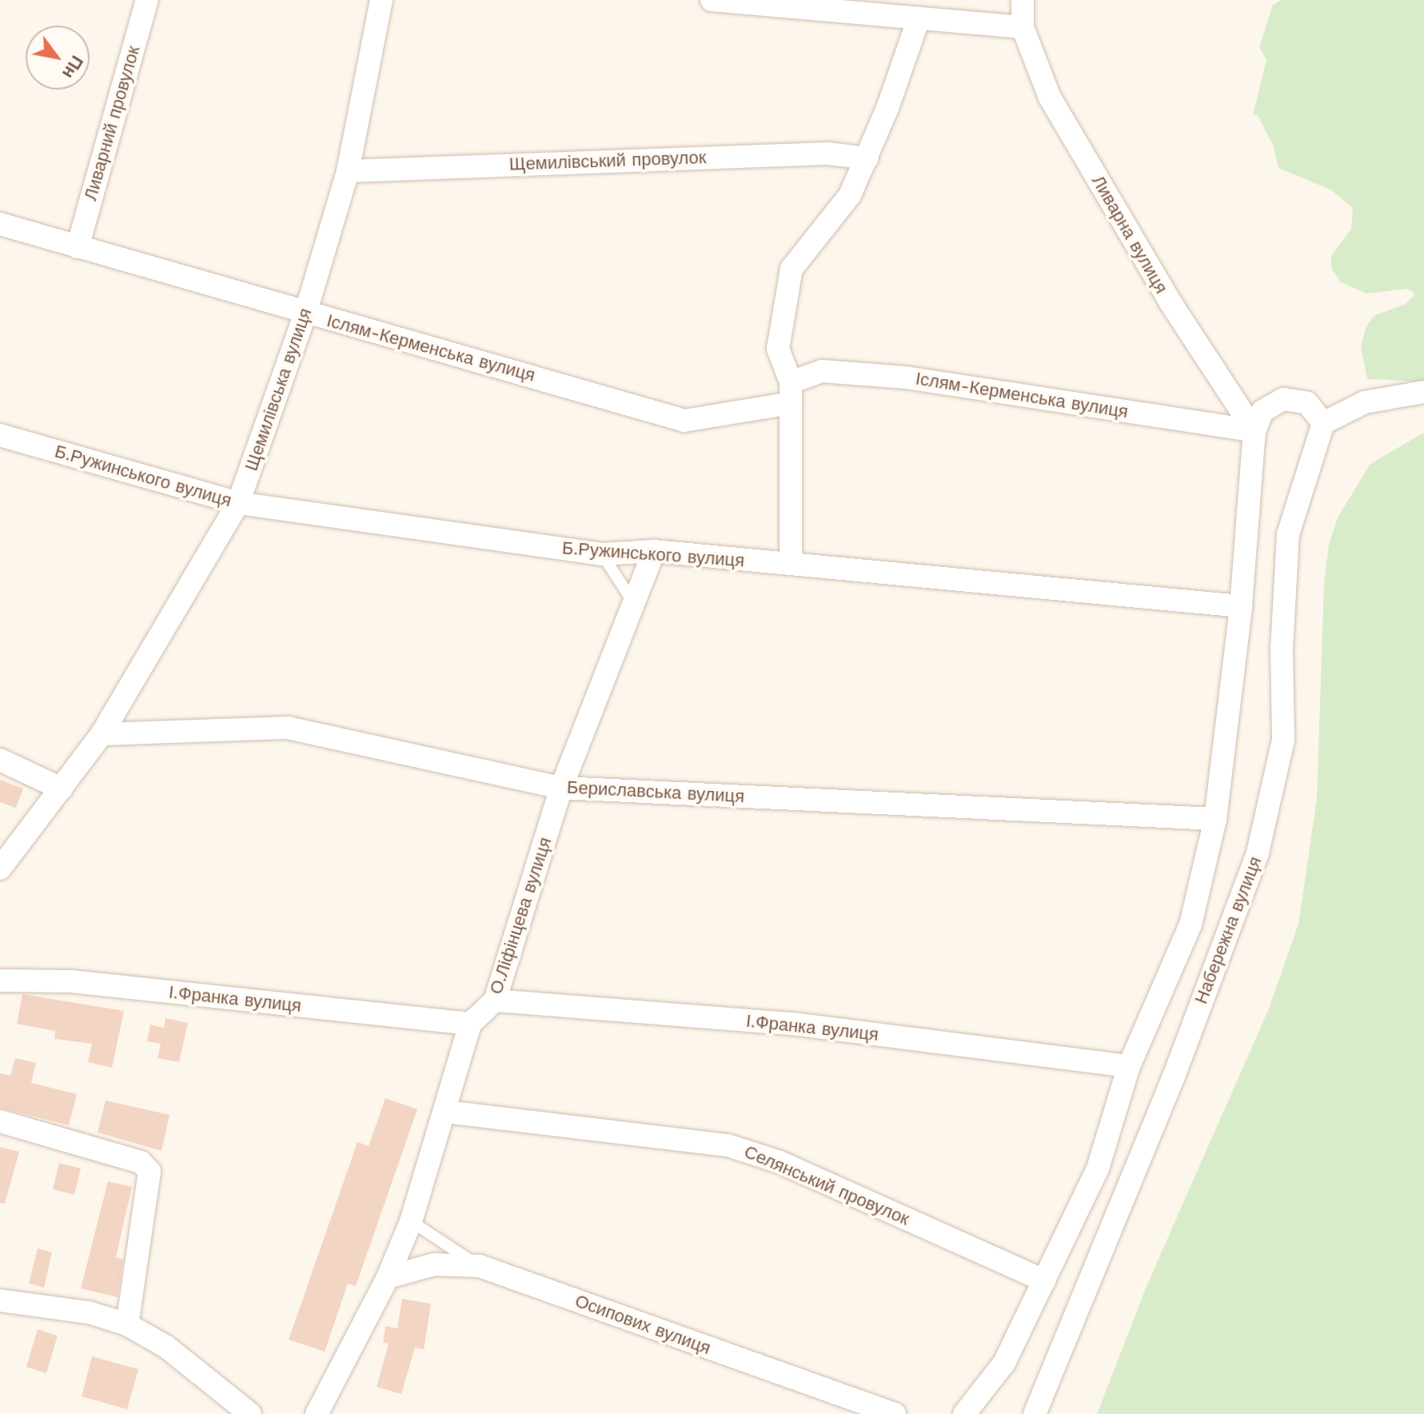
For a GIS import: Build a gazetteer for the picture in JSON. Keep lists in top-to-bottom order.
{
  "streets": {
    "street": [
      "Ливарний провулок",
      "Щемилівський провулок",
      "Ливарна вулиця",
      "Іслям-Керменська вулиця",
      "Щемилівська вулиця",
      "Б.Ружинського вулиця",
      "Бериславська вулиця",
      "О.Ліфінцева вулиця",
      "Набережна вулиця",
      "І.Франка вулиця",
      "Селянський провулок",
      "Осипових вулиця"
    ]
  },
  "crossings": [
    ["Ливарний провулок", "Іслям-Керменська вулиця"],
    ["Щемилівський провулок", "Щемилівська вулиця"],
    ["Ливарна вулиця", "Іслям-Керменська вулиця"],
    ["Іслям-Керменська вулиця", "Щемилівська вулиця"],
    ["Щемилівська вулиця", "Б.Ружинського вулиця"],
    ["Щемилівська вулиця", "Бериславська вулиця"],
    ["Б.Ружинського вулиця", "О.Ліфінцева вулиця"],
    ["Бериславська вулиця", "О.Ліфінцева вулиця"],
    ["О.Ліфінцева вулиця", "І.Франка вулиця"]
  ],
  "north": "bottom right"
}
